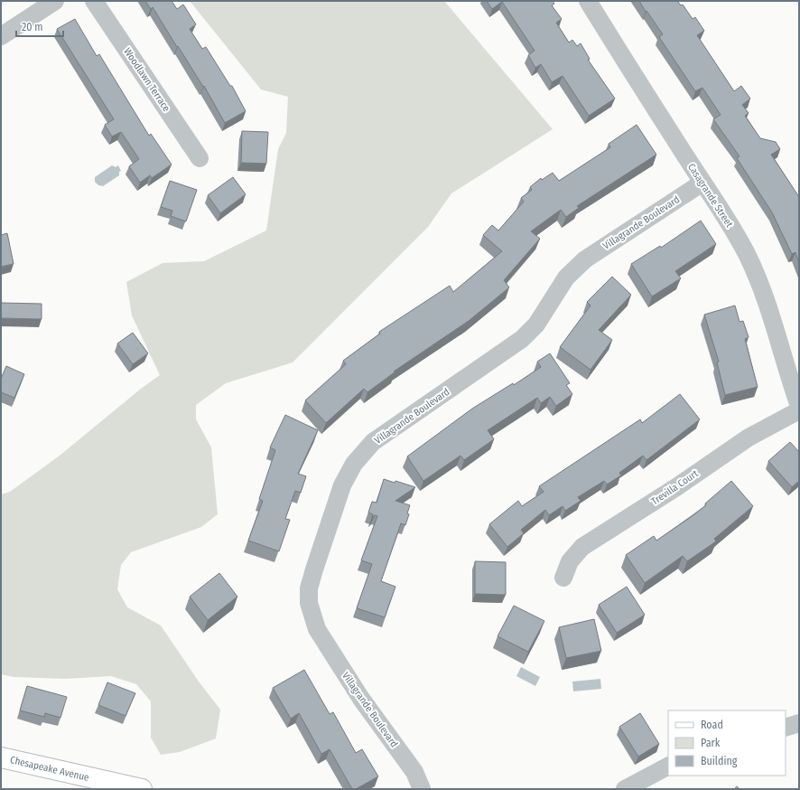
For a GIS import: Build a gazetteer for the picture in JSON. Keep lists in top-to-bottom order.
{
  "streets": {
    "street": [
      "Woodlawn Terrace",
      "Casagrande Street",
      "Villagrande Boulevard",
      "Trevilla Court",
      "Chesapeake Avenue"
    ]
  },
  "crossings": [
    ["Casagrande Street", "Villagrande Boulevard"]
  ],
  "legend": ["Road", "Park", "Building"],
  "scale_bar": "20 m"
}
